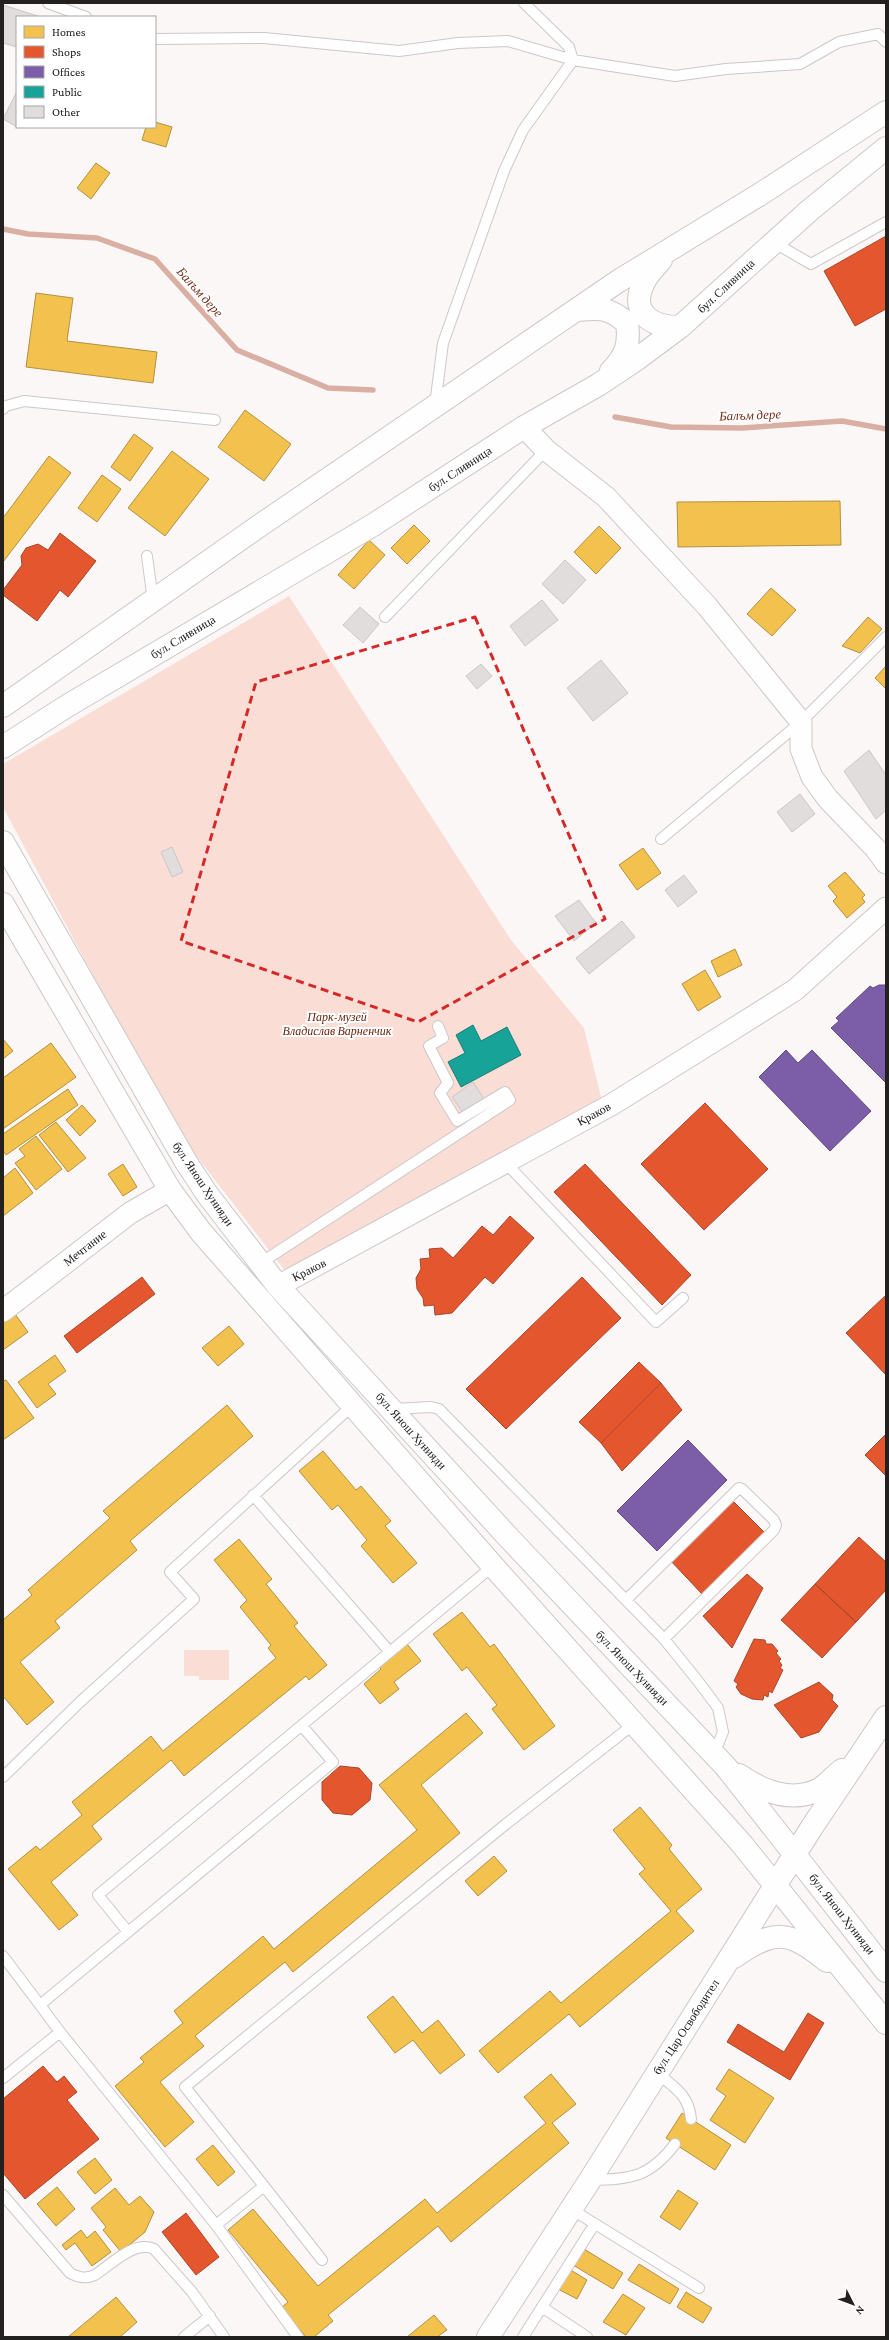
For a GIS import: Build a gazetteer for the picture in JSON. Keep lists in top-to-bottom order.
{
  "streets": {
    "main road": ["бул. Сливница", "бул. Янош Хунияди", "бул. Цар Освободител"],
    "street": ["Краков", "Мечтание"]
  },
  "crossings": [
    ["Краков", "бул. Янош Хунияди"],
    ["бул. Янош Хунияди", "бул. Цар Освободител"]
  ],
  "water": ["Балъм дере"],
  "parks": ["Парк-музей Владислав Варненчик"],
  "legend": [
    "Homes",
    "Shops",
    "Offices",
    "Public",
    "Other"
  ],
  "north": "bottom right"
}
